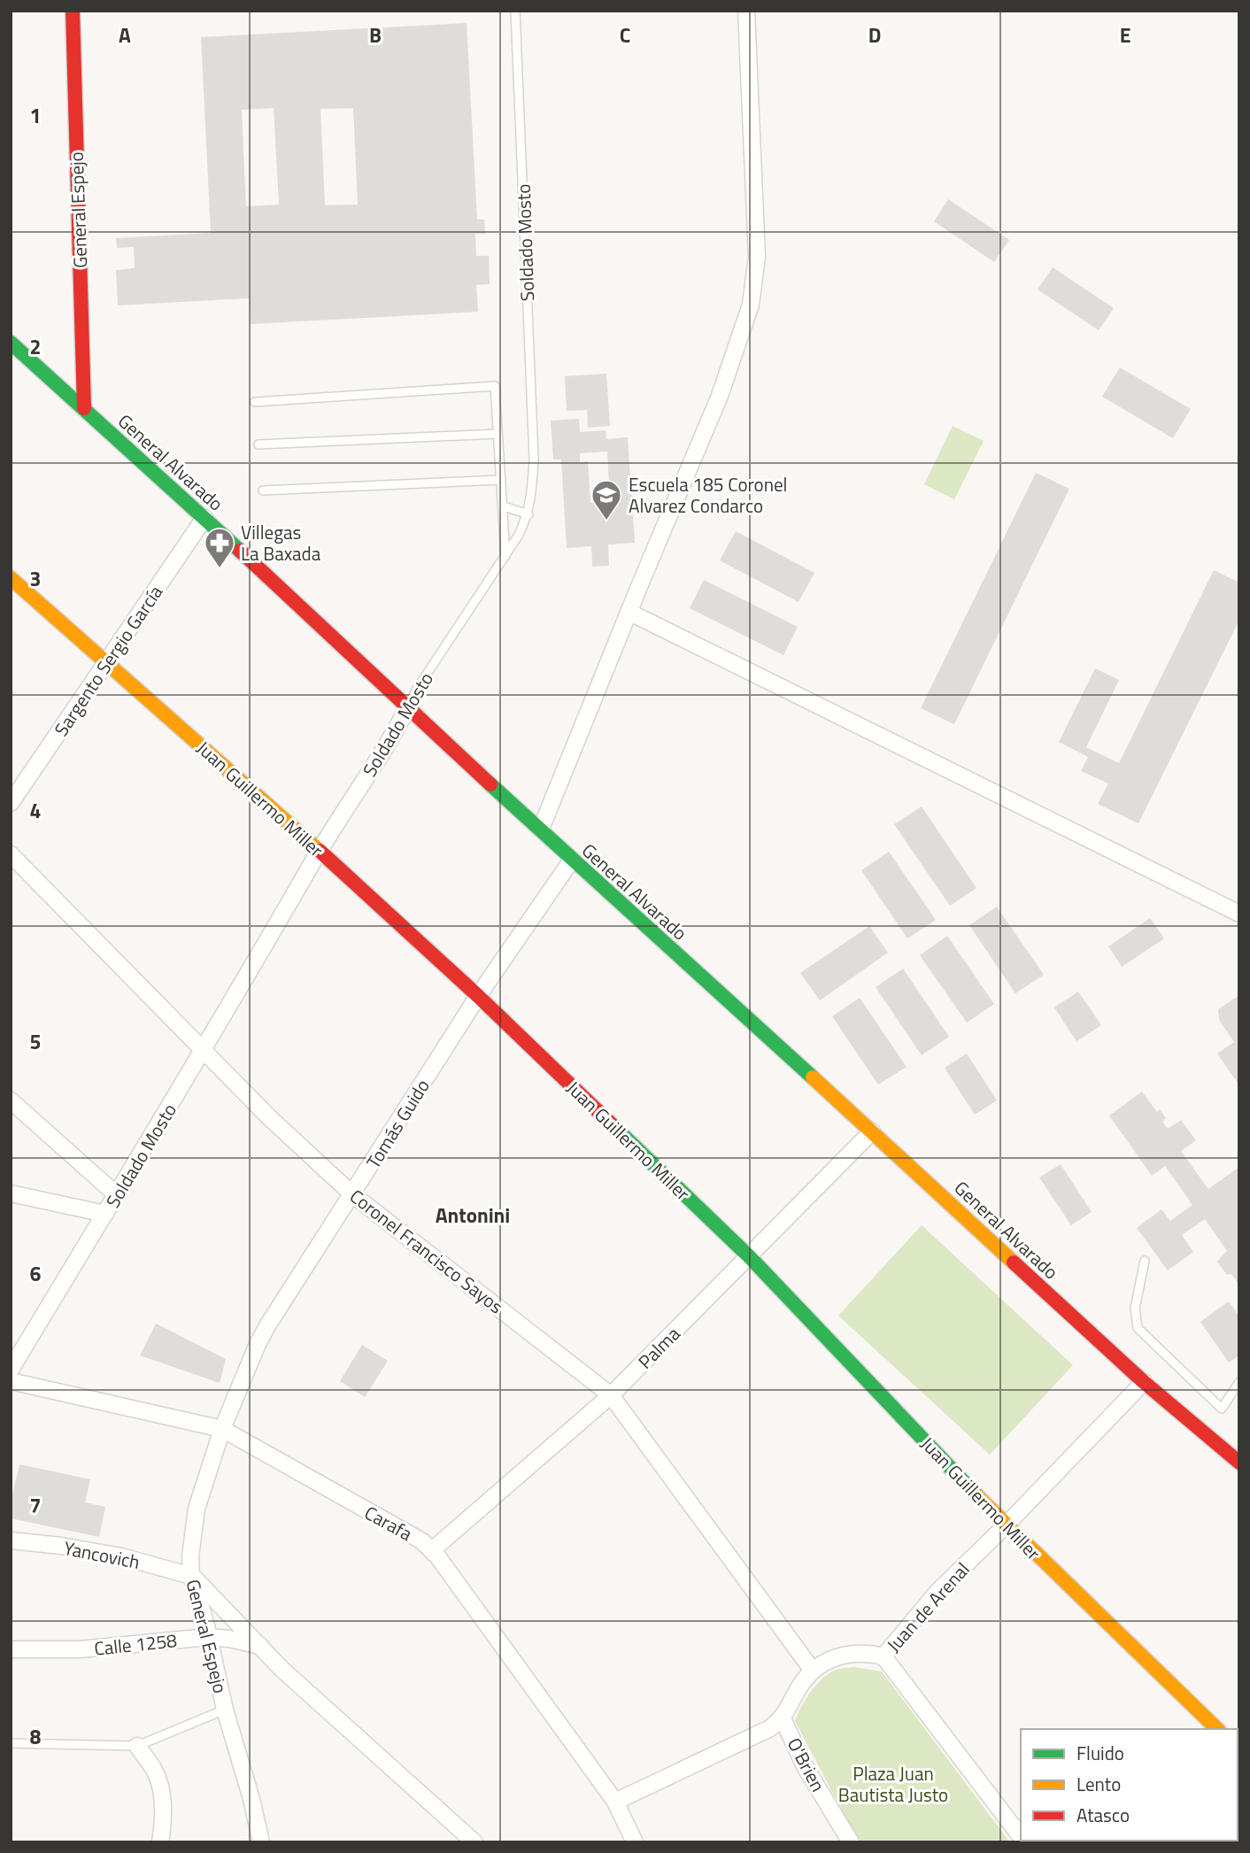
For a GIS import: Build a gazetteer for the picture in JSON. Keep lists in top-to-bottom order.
{
  "streets": {
    "street": [
      "General Espejo",
      "Soldado Mosto",
      "General Alvarado",
      "Sargento Sergio García",
      "Juan Guillermo Miller",
      "Tomás Guido",
      "Coronel Francisco Sayos",
      "Palma",
      "Carafa",
      "Yancovich",
      "Juan de Arenal",
      "Calle 1258",
      "O'Brien"
    ]
  },
  "crossings": [
    ["General Espejo", "General Alvarado"],
    ["General Espejo", "Tomás Guido"],
    ["General Espejo", "Carafa"],
    ["General Espejo", "Yancovich"],
    ["General Espejo", "Calle 1258"],
    ["Soldado Mosto", "General Alvarado"],
    ["Soldado Mosto", "Juan Guillermo Miller"],
    ["Soldado Mosto", "Coronel Francisco Sayos"],
    ["General Alvarado", "Sargento Sergio García"],
    ["General Alvarado", "Tomás Guido"],
    ["General Alvarado", "Palma"],
    ["General Alvarado", "Juan de Arenal"],
    ["Sargento Sergio García", "Juan Guillermo Miller"],
    ["Juan Guillermo Miller", "Tomás Guido"],
    ["Juan Guillermo Miller", "Palma"],
    ["Juan Guillermo Miller", "Juan de Arenal"],
    ["Tomás Guido", "Coronel Francisco Sayos"],
    ["Tomás Guido", "Carafa"],
    ["Coronel Francisco Sayos", "Palma"],
    ["Coronel Francisco Sayos", "Juan de Arenal"],
    ["Palma", "Carafa"],
    ["Juan de Arenal", "O'Brien"]
  ],
  "districts": ["Antonini"],
  "parks": ["Plaza Juan Bautista Justo"],
  "places": {
    "school or university": ["Escuela 185 Coronel Alvarez Condarco"],
    "pharmacy": ["Villegas La Baxada"]
  },
  "legend": ["Fluido", "Lento", "Atasco"],
  "grid": {
    "columns": [
      "A",
      "B",
      "C",
      "D",
      "E"
    ],
    "rows": [
      "1",
      "2",
      "3",
      "4",
      "5",
      "6",
      "7",
      "8"
    ]
  }
}
